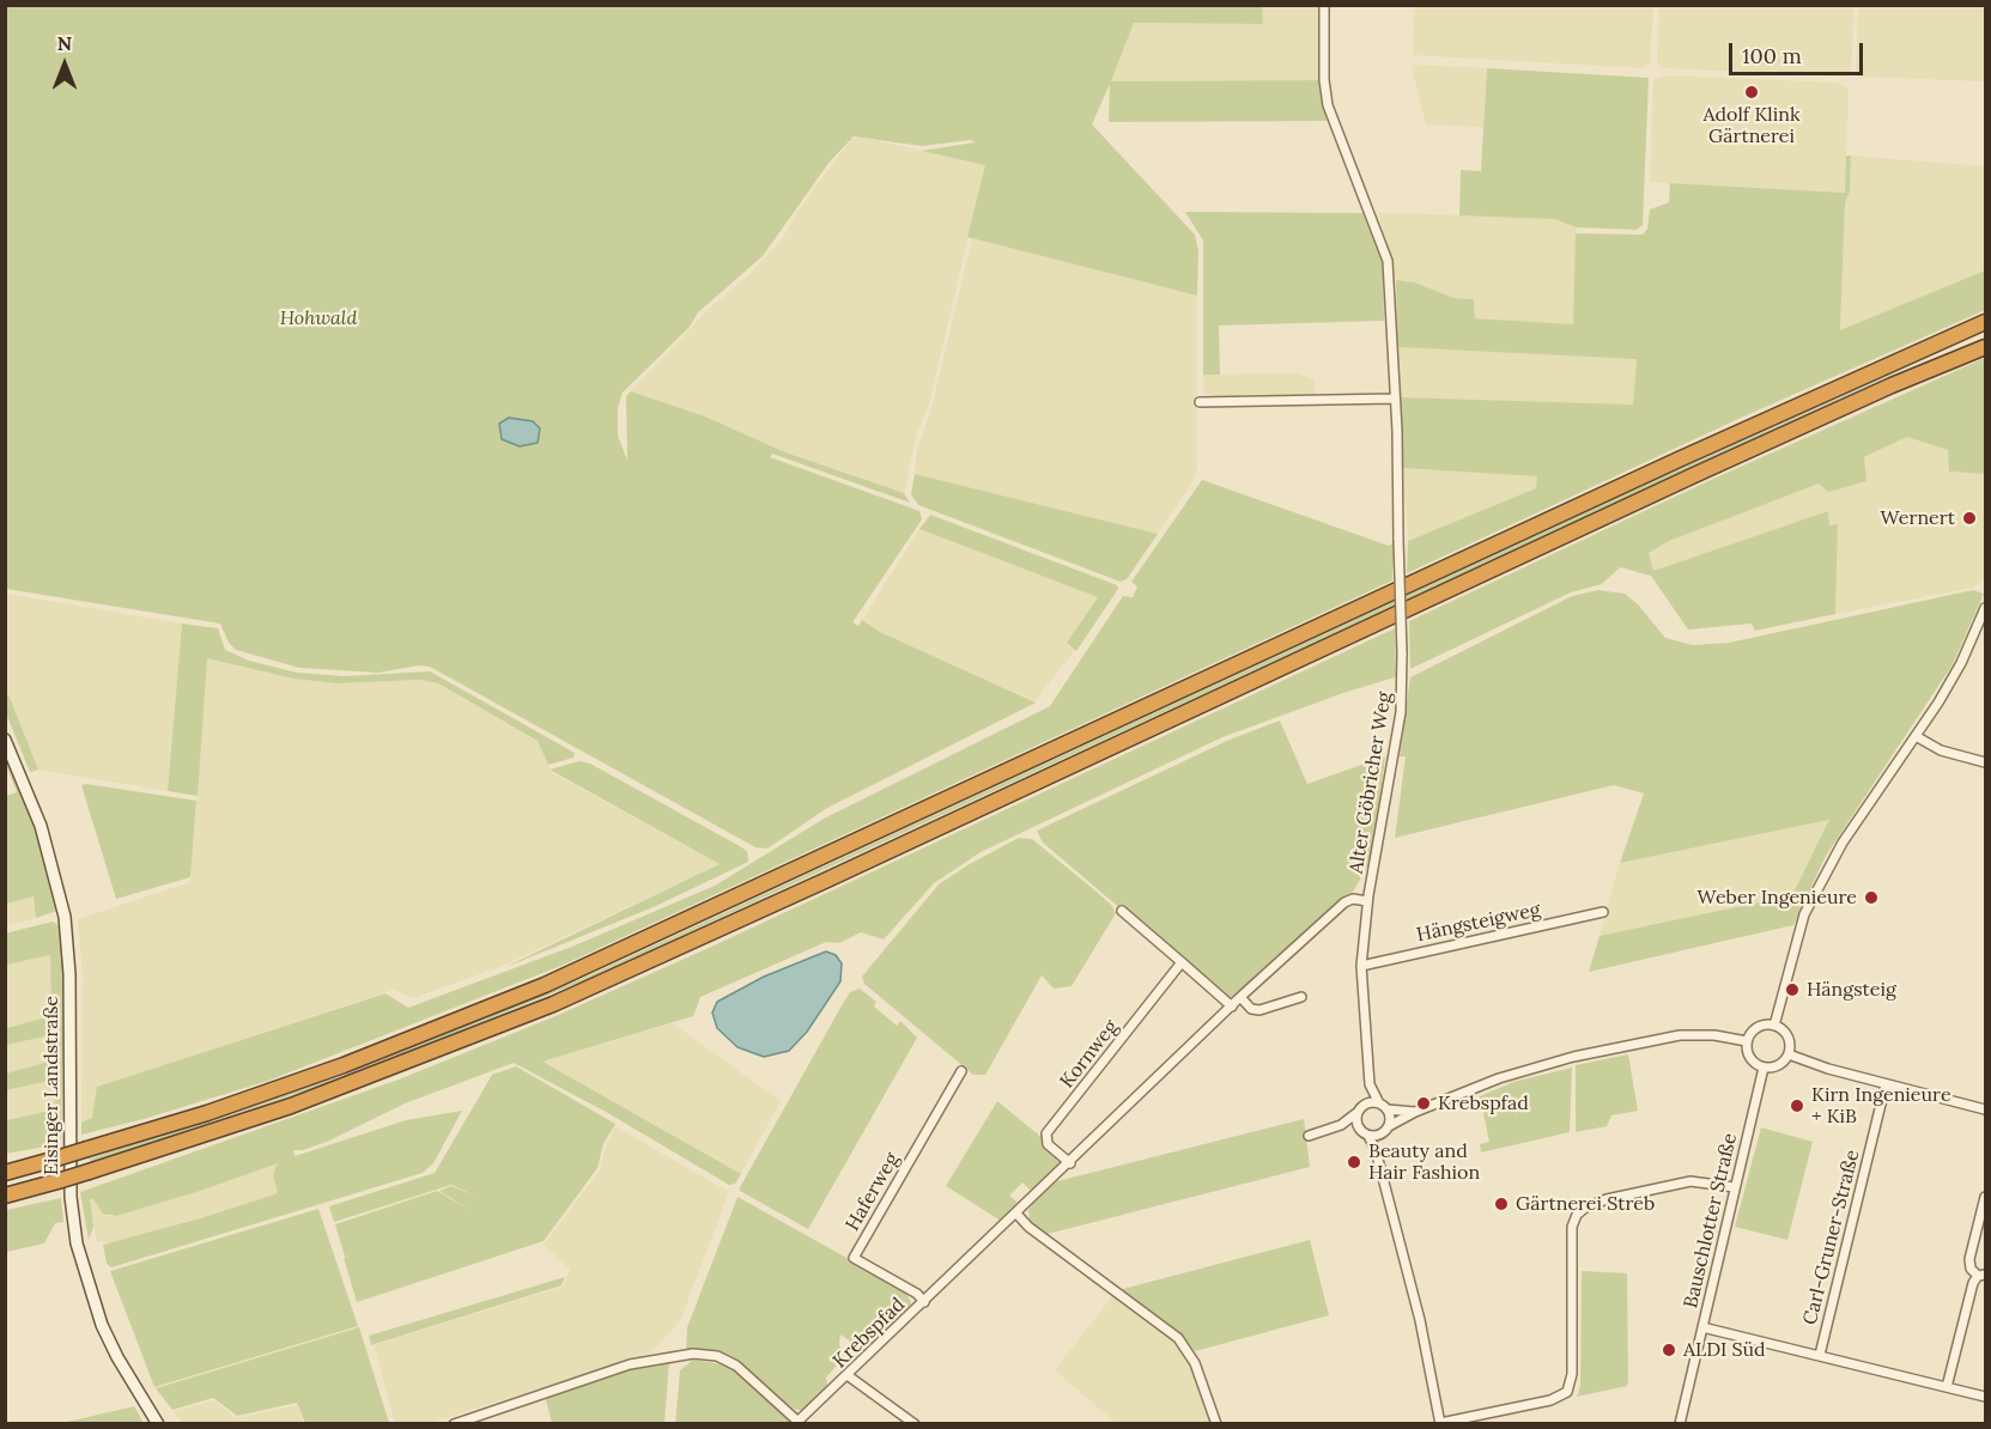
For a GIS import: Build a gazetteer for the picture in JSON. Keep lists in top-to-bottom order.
{
  "streets": {
    "main road": ["Eisinger Landstraße"],
    "street": [
      "Alter Göbricher Weg",
      "Hängsteigweg",
      "Kornweg",
      "Haferweg",
      "Bauschlotter Straße",
      "Carl-Gruner-Straße",
      "Krebspfad"
    ]
  },
  "crossings": [
    ["Alter Göbricher Weg", "Hängsteigweg"],
    ["Alter Göbricher Weg", "Krebspfad"],
    ["Kornweg", "Krebspfad"],
    ["Haferweg", "Krebspfad"]
  ],
  "parks": ["Hohwald"],
  "places": [
    "Adolf Klink Gärtnerei",
    "Wernert",
    "Weber Ingenieure",
    "Hängsteig",
    "Krebspfad",
    "Kirn Ingenieure + KiB",
    "Beauty and Hair Fashion",
    "Gärtnerei Streb",
    "ALDI Süd"
  ],
  "scale_bar": "100 m",
  "north": "top"
}
